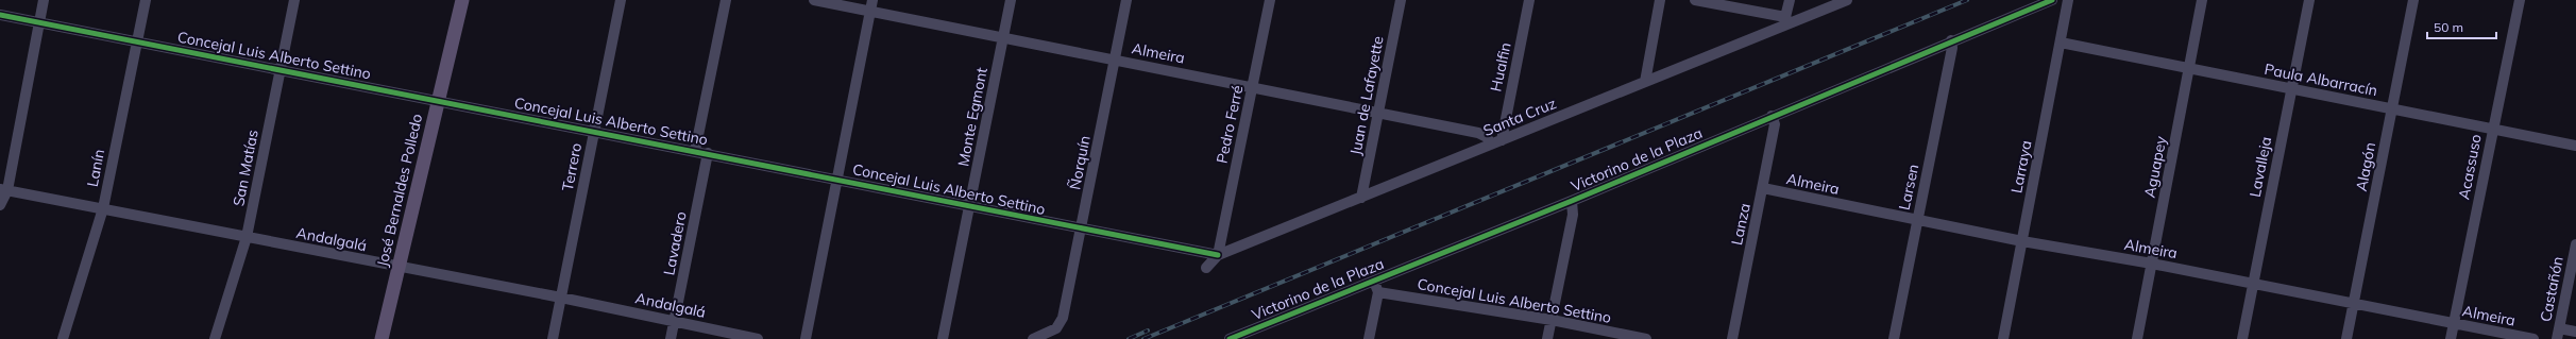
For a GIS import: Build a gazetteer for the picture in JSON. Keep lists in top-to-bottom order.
{
  "streets": {
    "main road": ["José Bernaldes Polledo"],
    "street": [
      "Almeira",
      "Concejal Luis Alberto Settino",
      "Hualfin",
      "Paula Albarracín",
      "Juan de Lafayette",
      "Monte Egmont",
      "Santa Cruz",
      "Pedro Ferré",
      "Victorino de la Plaza",
      "Ñorquín",
      "Terrero",
      "Larraya",
      "Aguapey",
      "Lavalleja",
      "Alagón",
      "Acassuso",
      "Lanín",
      "San Matías",
      "Larsen",
      "Lanza",
      "Andalgalá",
      "Lavadero",
      "Castañón"
    ]
  },
  "crossings": [
    ["Almeira", "Juan de Lafayette"],
    ["Almeira", "Monte Egmont"],
    ["Almeira", "Santa Cruz"],
    ["Almeira", "Pedro Ferré"],
    ["Almeira", "Ñorquín"],
    ["Almeira", "Larraya"],
    ["Almeira", "Aguapey"],
    ["Almeira", "Lavalleja"],
    ["Almeira", "Alagón"],
    ["Almeira", "Acassuso"],
    ["Almeira", "Larsen"],
    ["Almeira", "Lanza"],
    ["Concejal Luis Alberto Settino", "Monte Egmont"],
    ["Concejal Luis Alberto Settino", "Santa Cruz"],
    ["Concejal Luis Alberto Settino", "Pedro Ferré"],
    ["Concejal Luis Alberto Settino", "Ñorquín"],
    ["Concejal Luis Alberto Settino", "Terrero"],
    ["Concejal Luis Alberto Settino", "Lanín"],
    ["Concejal Luis Alberto Settino", "San Matías"],
    ["Concejal Luis Alberto Settino", "José Bernaldes Polledo"],
    ["Concejal Luis Alberto Settino", "Lavadero"],
    ["Hualfin", "Santa Cruz"],
    ["Paula Albarracín", "Larraya"],
    ["Paula Albarracín", "Aguapey"],
    ["Paula Albarracín", "Lavalleja"],
    ["Paula Albarracín", "Alagón"],
    ["Paula Albarracín", "Acassuso"],
    ["Juan de Lafayette", "Santa Cruz"],
    ["Santa Cruz", "Pedro Ferré"],
    ["Victorino de la Plaza", "Larsen"],
    ["Victorino de la Plaza", "Lanza"],
    ["Terrero", "Andalgalá"],
    ["Lanín", "Andalgalá"],
    ["San Matías", "Andalgalá"],
    ["José Bernaldes Polledo", "Andalgalá"],
    ["Andalgalá", "Lavadero"]
  ],
  "scale_bar": "50 m"
}
